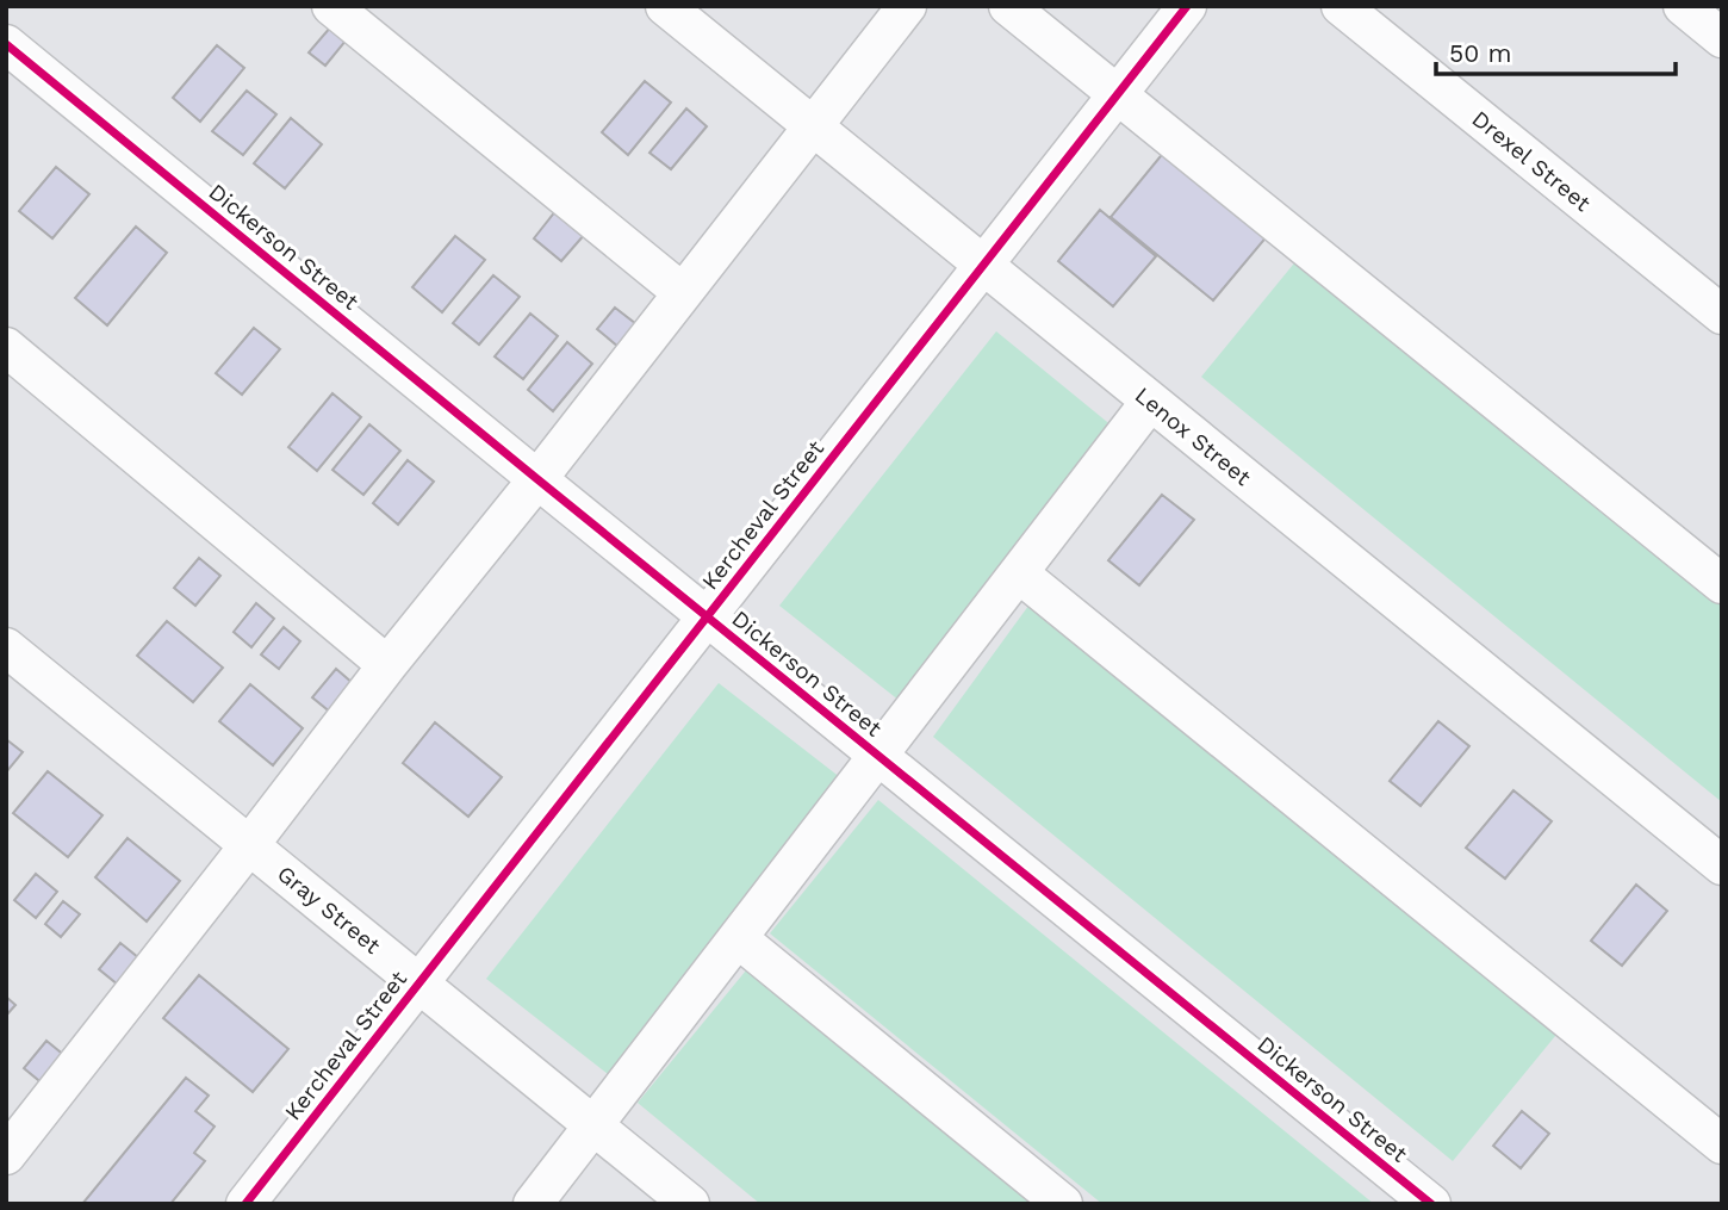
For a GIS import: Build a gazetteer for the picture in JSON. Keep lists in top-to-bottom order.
{
  "streets": {
    "street": [
      "Drexel Street",
      "Dickerson Street",
      "Lenox Street",
      "Kercheval Street",
      "Gray Street"
    ]
  },
  "crossings": [
    ["Dickerson Street", "Kercheval Street"],
    ["Lenox Street", "Kercheval Street"],
    ["Kercheval Street", "Gray Street"]
  ],
  "scale_bar": "50 m"
}
